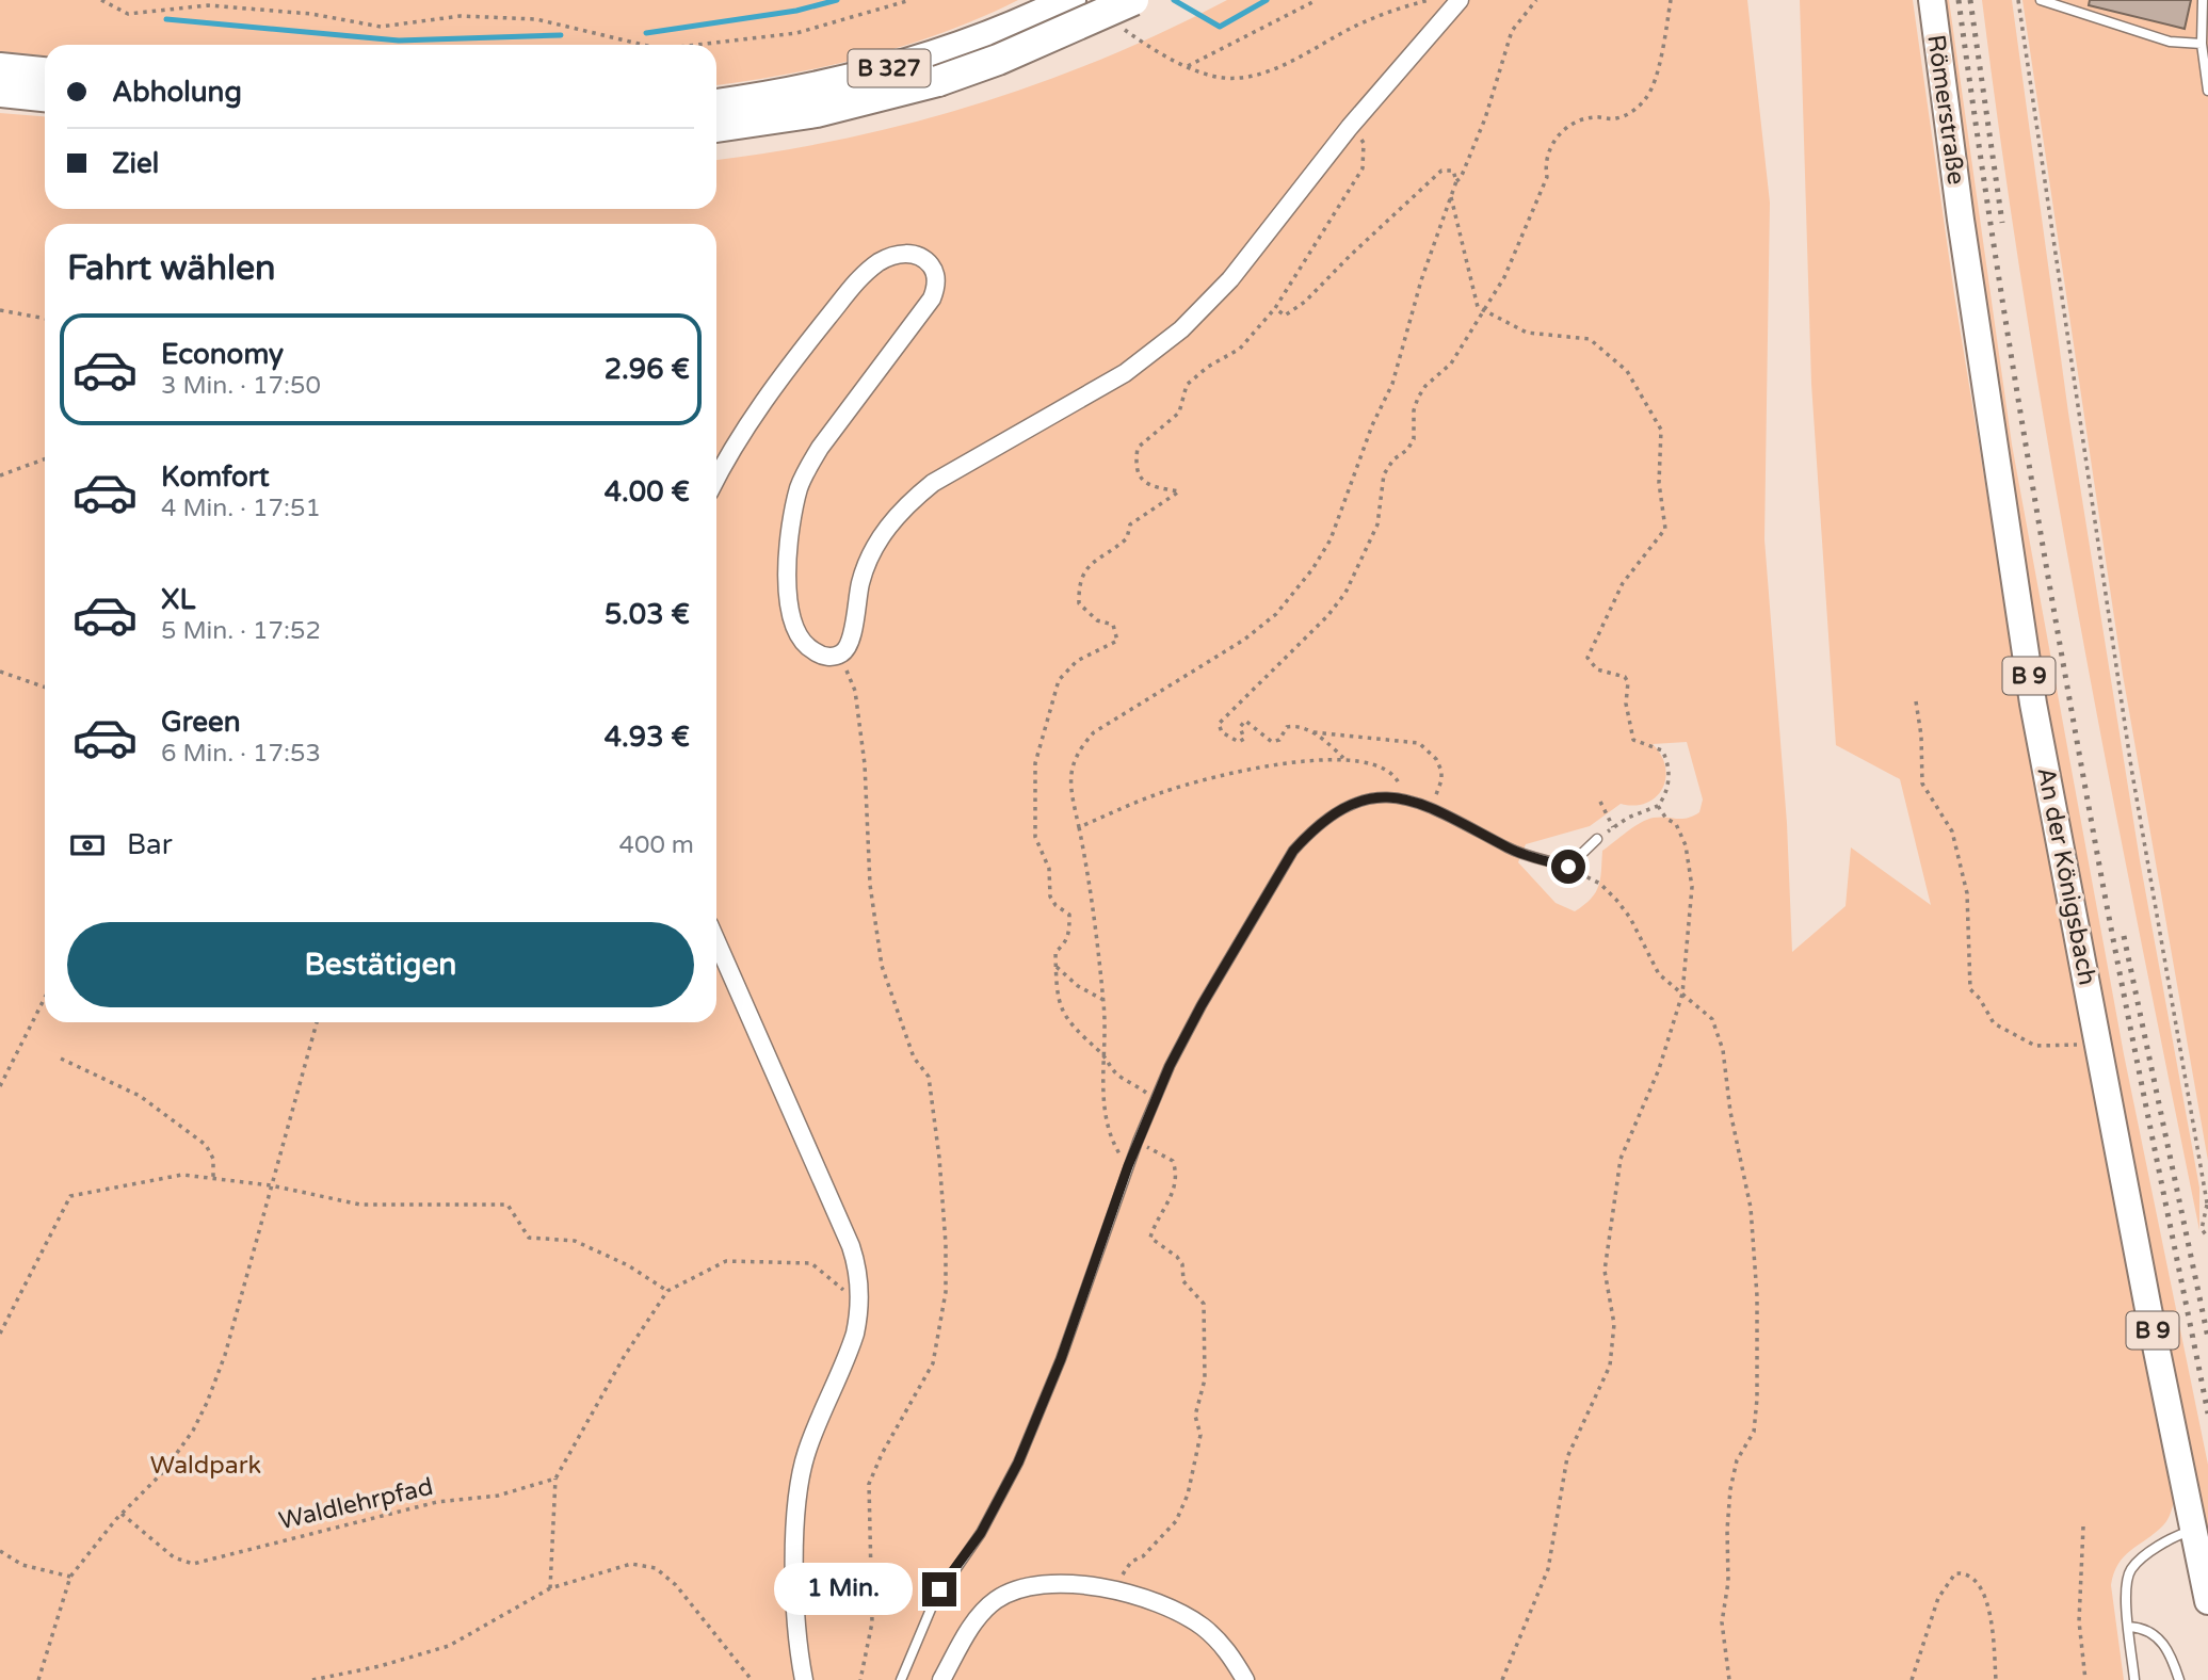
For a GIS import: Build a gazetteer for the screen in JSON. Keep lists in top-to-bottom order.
{
  "streets": {
    "highway": ["B 327"],
    "main road": ["Römerstraße", "B 9", "An der Königsbach"],
    "path": ["Waldlehrpfad"]
  },
  "crossings": [
    ["Römerstraße", "An der Königsbach"]
  ],
  "parks": ["Waldpark"],
  "page": {
    "banner": ["Abholung", "Ziel"],
    "heading": "Fahrt wählen",
    "list": [
      {
        "name": "Economy",
        "note": "3 Min. · 17:50",
        "value": "2.96 €"
      },
      {
        "name": "Komfort",
        "note": "4 Min. · 17:51",
        "value": "4.00 €"
      },
      {
        "name": "XL",
        "note": "5 Min. · 17:52",
        "value": "5.03 €"
      },
      {
        "name": "Green",
        "note": "6 Min. · 17:53",
        "value": "4.93 €"
      }
    ],
    "pay": ["Bar", "400 m"],
    "buttons": "Bestätigen",
    "bubble": "1 Min."
  }
}
